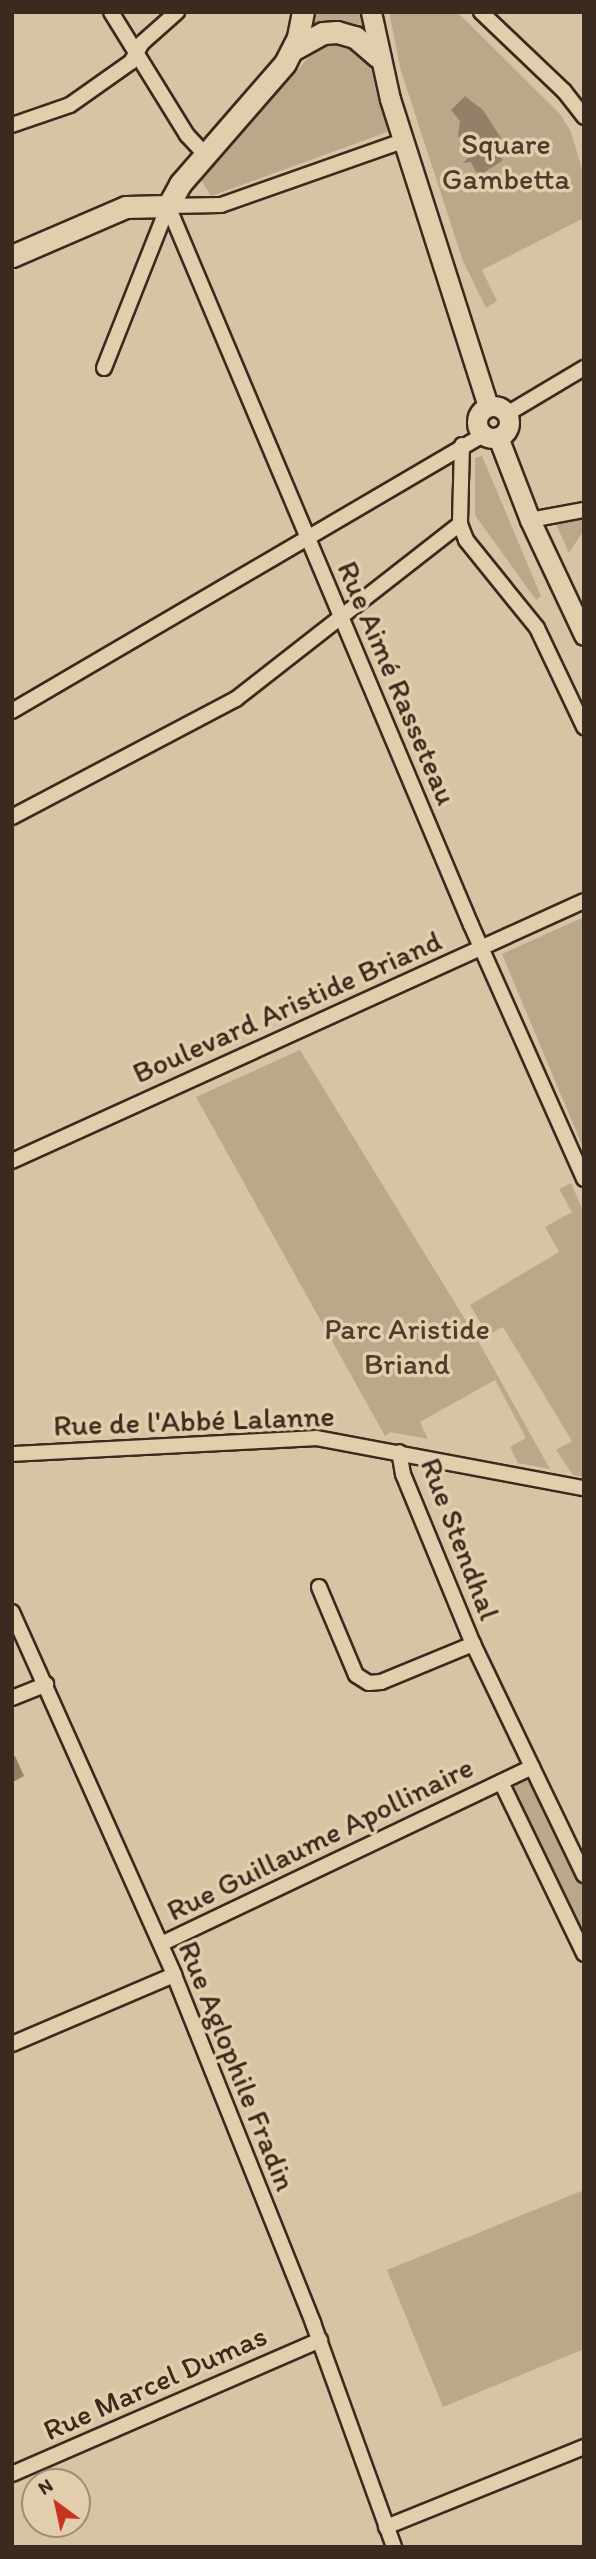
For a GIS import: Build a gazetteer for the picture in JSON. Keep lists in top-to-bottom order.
{
  "streets": {
    "street": [
      "Rue Aimé Rasseteau",
      "Boulevard Aristide Briand",
      "Rue de l'Abbé Lalanne",
      "Rue Stendhal",
      "Rue Guillaume Apollinaire",
      "Rue Aglophile Fradin",
      "Rue Marcel Dumas"
    ]
  },
  "crossings": [
    ["Rue Aimé Rasseteau", "Boulevard Aristide Briand"],
    ["Rue de l'Abbé Lalanne", "Rue Stendhal"],
    ["Rue Guillaume Apollinaire", "Rue Aglophile Fradin"],
    ["Rue Aglophile Fradin", "Rue Marcel Dumas"]
  ],
  "parks": ["Square Gambetta", "Parc Aristide Briand"],
  "north": "top left"
}
